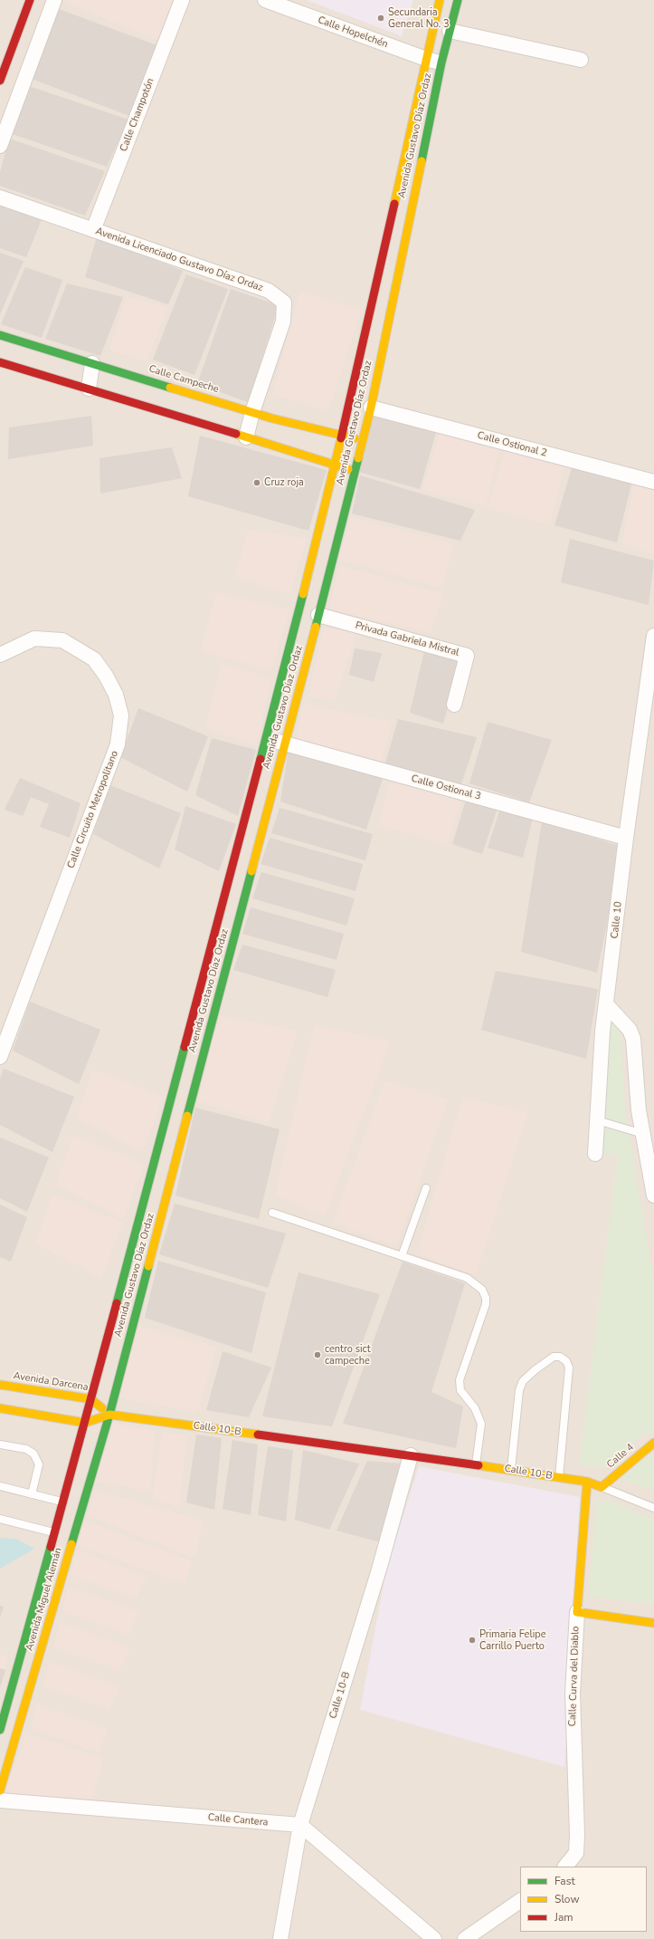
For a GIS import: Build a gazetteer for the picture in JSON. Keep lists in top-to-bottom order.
{
  "streets": {
    "street": [
      "Calle Hopelchén",
      "Calle Champotón",
      "Avenida Gustavo Díaz Ordaz",
      "Avenida Licenciado Gustavo Díaz Ordaz",
      "Calle Campeche",
      "Calle Ostional 2",
      "Privada Gabriela Mistral",
      "Calle Ostional 3",
      "Calle Circuito Metropolitano",
      "Calle 10",
      "Avenida Darcena",
      "Calle 10-B",
      "Calle 4",
      "Avenida Miguel Alemán",
      "Calle Curva del Diablo",
      "Calle Cantera"
    ]
  },
  "crossings": [
    ["Calle Hopelchén", "Avenida Gustavo Díaz Ordaz"],
    ["Calle Champotón", "Avenida Licenciado Gustavo Díaz Ordaz"],
    ["Avenida Gustavo Díaz Ordaz", "Calle Campeche"],
    ["Avenida Gustavo Díaz Ordaz", "Calle Ostional 2"],
    ["Avenida Gustavo Díaz Ordaz", "Privada Gabriela Mistral"],
    ["Avenida Gustavo Díaz Ordaz", "Calle Ostional 3"],
    ["Avenida Gustavo Díaz Ordaz", "Avenida Darcena"],
    ["Avenida Gustavo Díaz Ordaz", "Calle 10-B"],
    ["Avenida Gustavo Díaz Ordaz", "Avenida Miguel Alemán"],
    ["Avenida Licenciado Gustavo Díaz Ordaz", "Calle Campeche"],
    ["Calle Ostional 3", "Calle 10"],
    ["Avenida Darcena", "Calle 10-B"],
    ["Avenida Darcena", "Avenida Miguel Alemán"],
    ["Calle 10-B", "Calle 4"],
    ["Calle 10-B", "Avenida Miguel Alemán"],
    ["Calle 10-B", "Calle Curva del Diablo"],
    ["Calle 10-B", "Calle Cantera"]
  ],
  "places": [
    "Secundaria General No. 3",
    "Cruz roja",
    "centro sict campeche",
    "Primaria Felipe Carrillo Puerto"
  ],
  "legend": ["Fast", "Slow", "Jam"]
}
